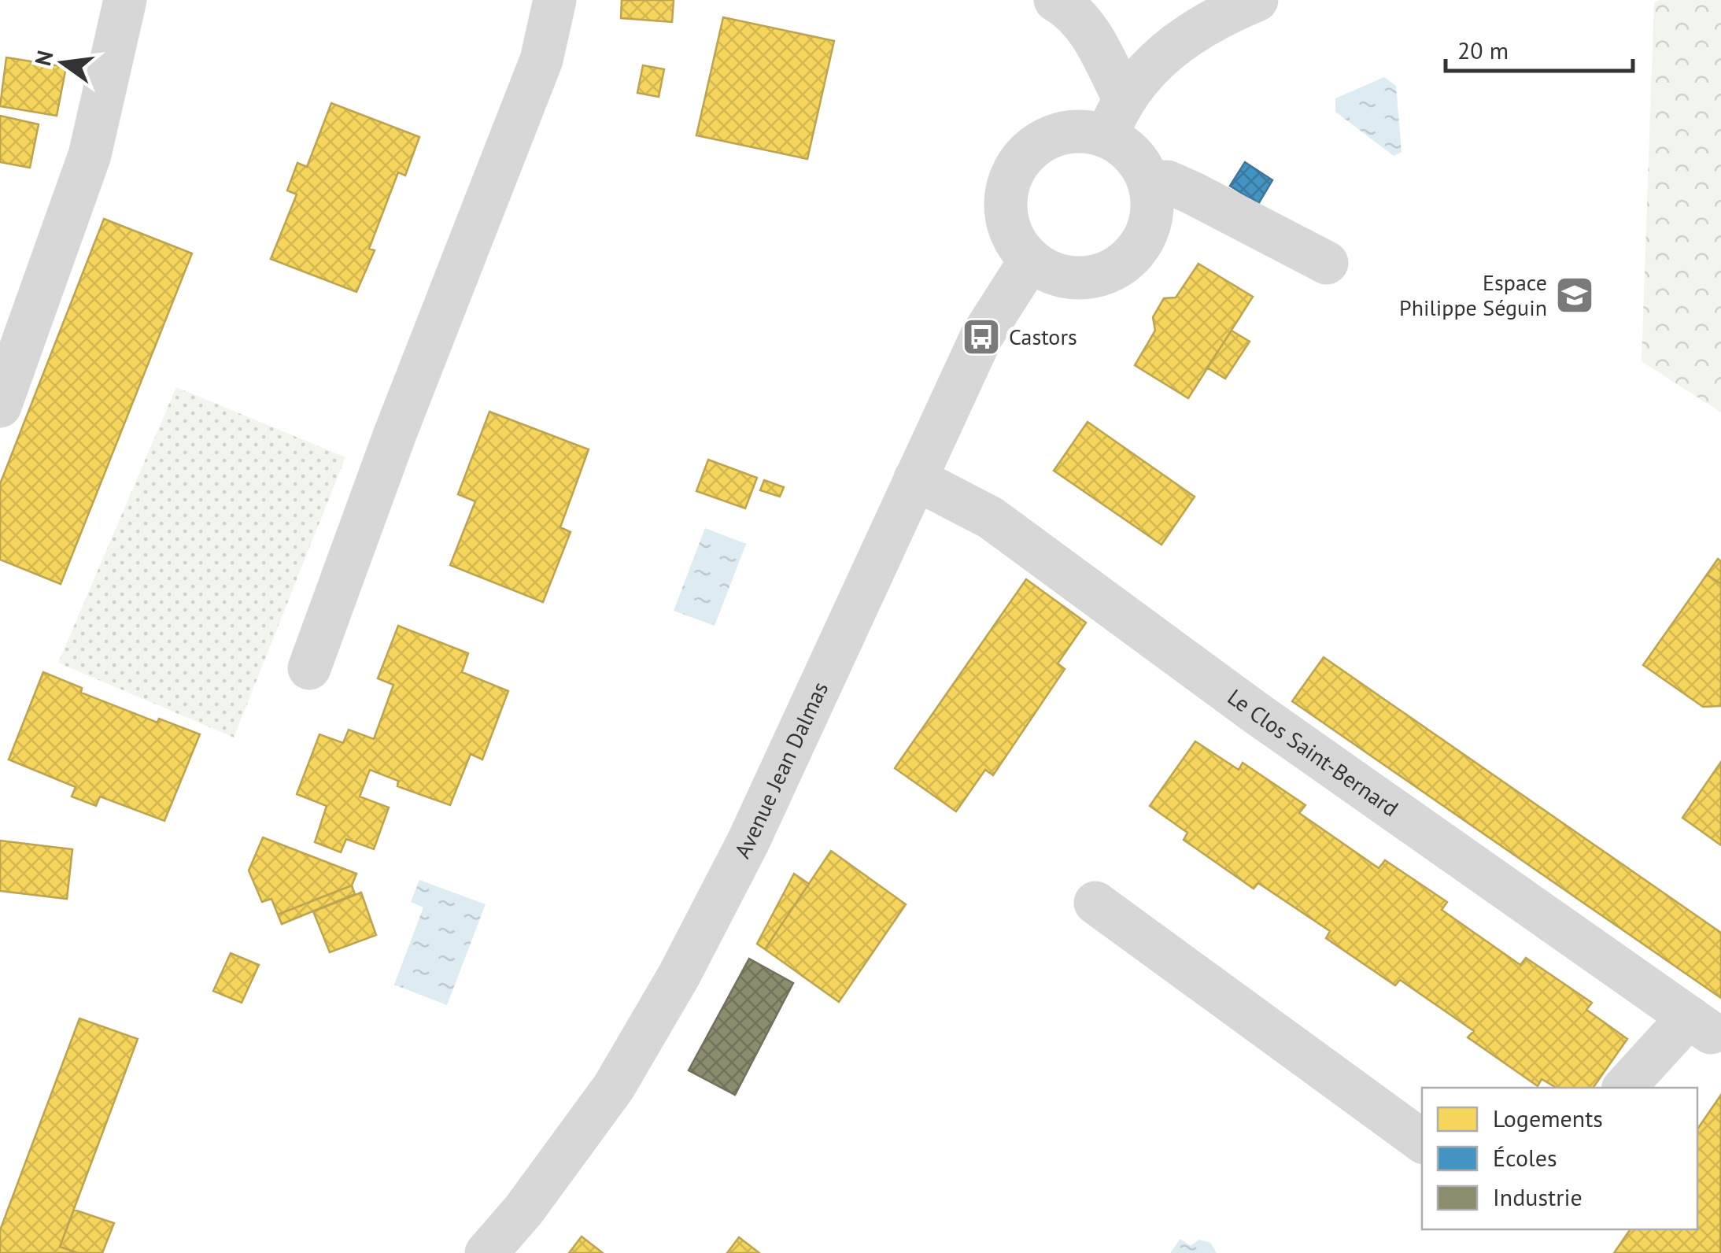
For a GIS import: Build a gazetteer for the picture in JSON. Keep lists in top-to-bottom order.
{
  "streets": {
    "street": ["Le Clos Saint-Bernard", "Avenue Jean Dalmas"]
  },
  "crossings": [
    ["Le Clos Saint-Bernard", "Avenue Jean Dalmas"]
  ],
  "places": {
    "school or university": ["Espace Philippe Séguin"],
    "bus stop": ["Castors"]
  },
  "legend": ["Logements", "Écoles", "Industrie"],
  "scale_bar": "20 m",
  "north": "left"
}
